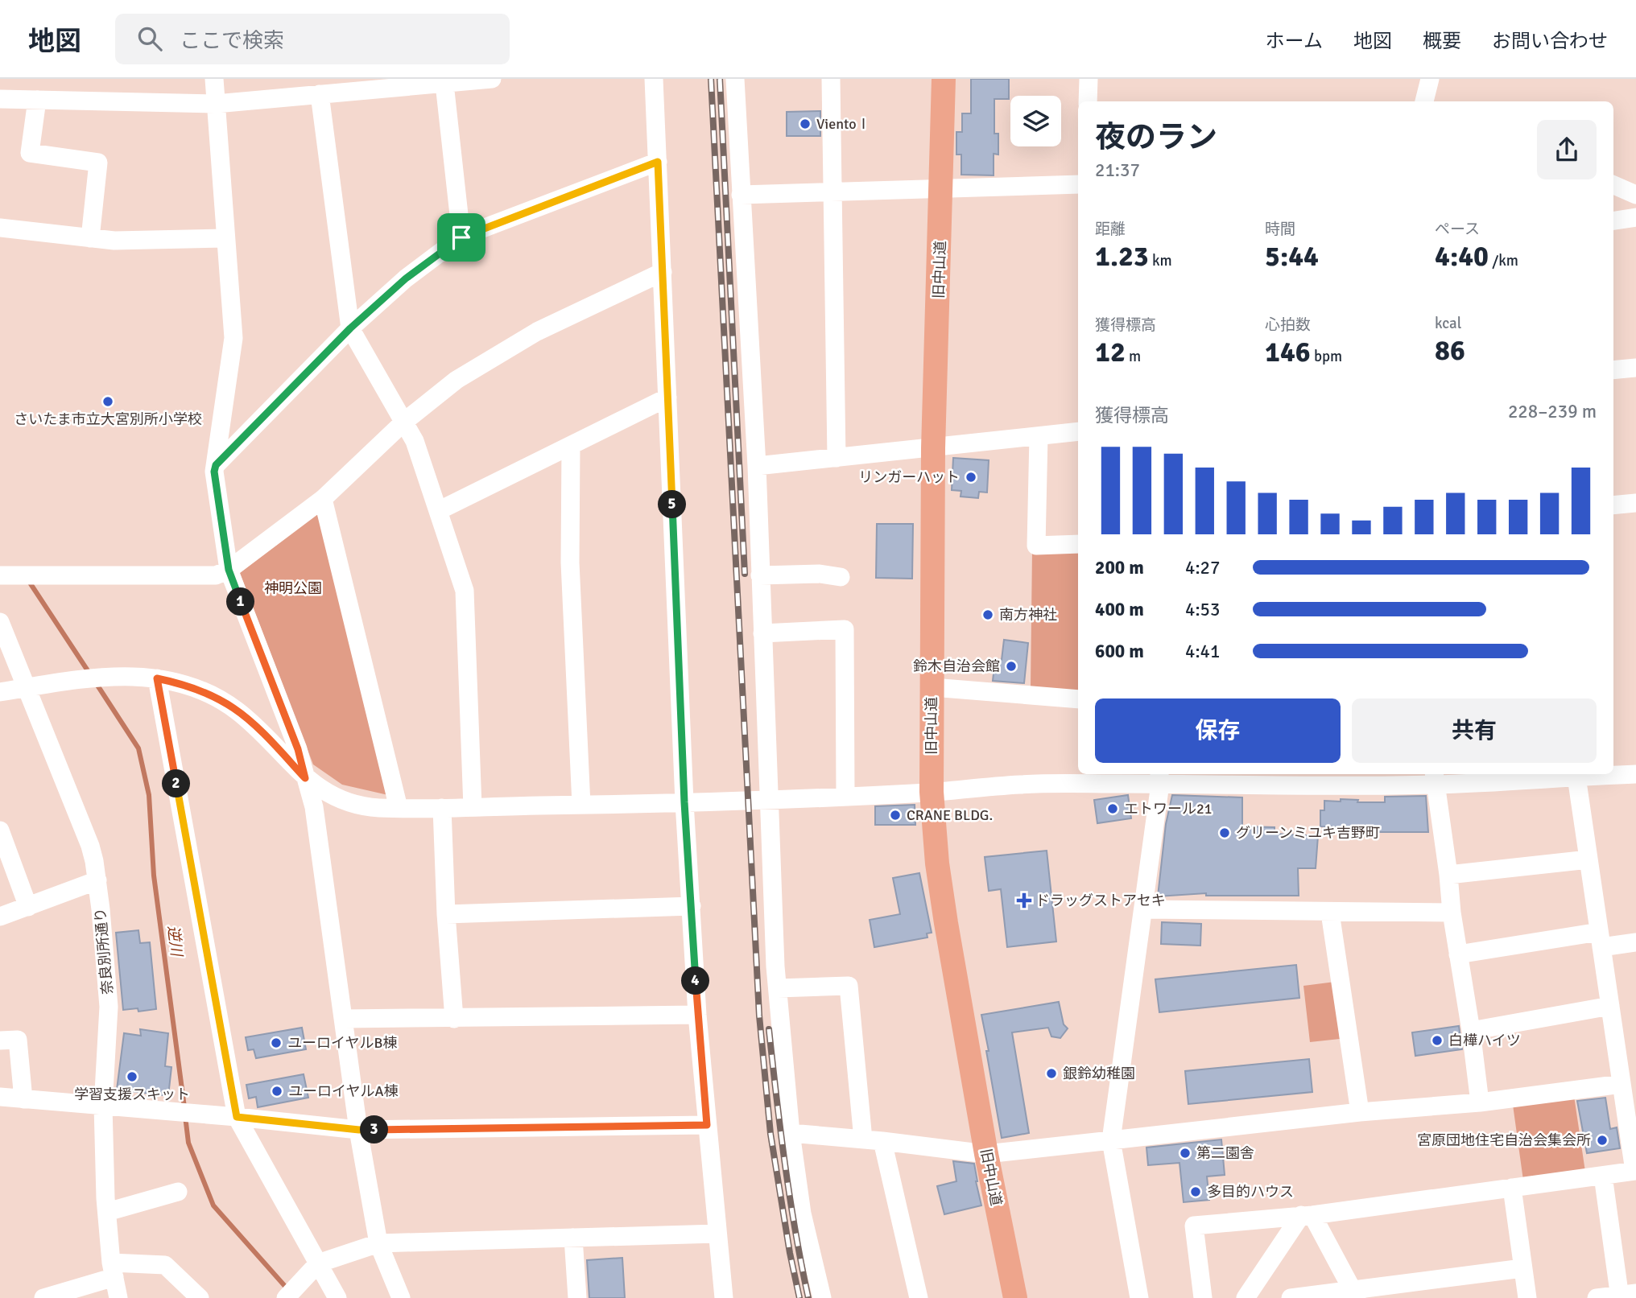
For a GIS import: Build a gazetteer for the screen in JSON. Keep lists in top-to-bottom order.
{
  "streets": {
    "main road": ["旧中山道"],
    "street": ["奈良別所通り"]
  },
  "water": ["逆川"],
  "parks": ["神明公園"],
  "places": {
    "other": [
      "VientoⅠ",
      "さいたま市立大宮別所小学校",
      "リンガーハット",
      "南方神社",
      "鈴木自治会館",
      "エトワール21",
      "CRANE BLDG.",
      "グリーンミユキ吉野町",
      "白樺ハイツ",
      "ユーロイヤルB棟",
      "銀鈴幼稚園",
      "学習支援スキット",
      "ユーロイヤルA棟",
      "宮原団地住宅自治会集会所",
      "第二園舎",
      "多目的ハウス"
    ],
    "health": ["ドラッグストアセキ"]
  },
  "page": {
    "header": "地図",
    "search": "ここで検索",
    "nav": [
      "ホーム",
      "地図",
      "概要",
      "お問い合わせ"
    ],
    "heading": ["夜のラン", "21:37"],
    "stats": [
      ["距離", "1.23 km"],
      ["時間", "5:44"],
      ["ペース", "4:40 /km"],
      ["獲得標高", "12 m"],
      ["心拍数", "146 bpm"],
      ["kcal", "86"]
    ],
    "chart": ["獲得標高", "228–239 m"],
    "pins": [
      "5",
      "1",
      "2",
      "4",
      "3"
    ],
    "list": [
      {
        "name": "200 m",
        "note": "4:27"
      },
      {
        "name": "400 m",
        "note": "4:53"
      },
      {
        "name": "600 m",
        "note": "4:41"
      }
    ],
    "buttons": ["保存", "共有"]
  }
}
